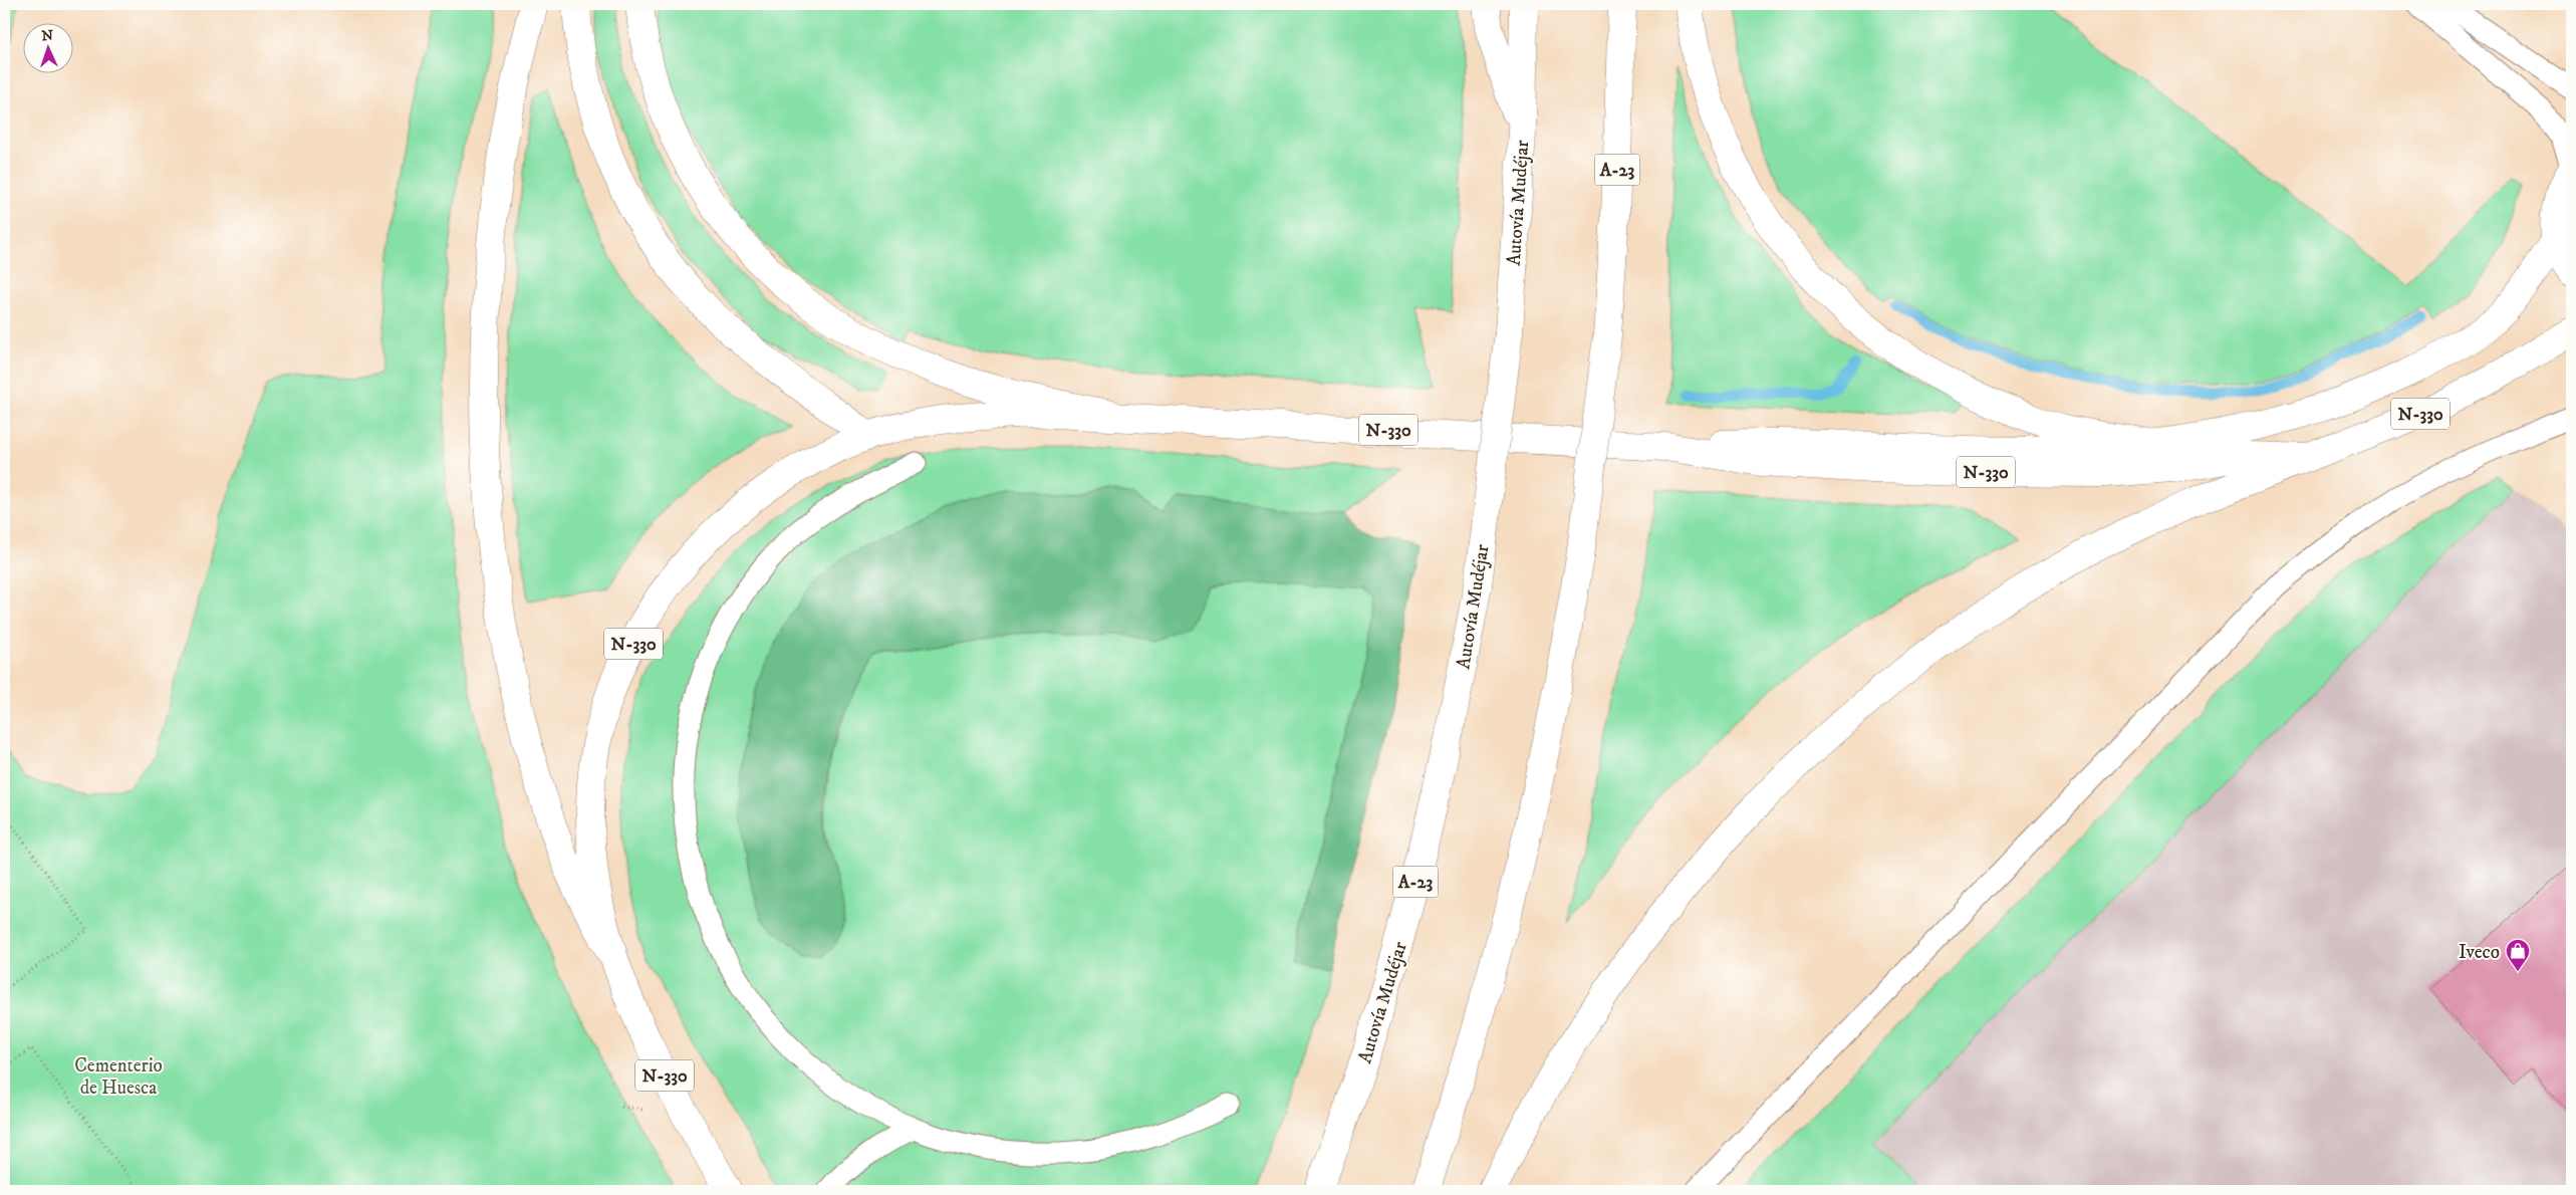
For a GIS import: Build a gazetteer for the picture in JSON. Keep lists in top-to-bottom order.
{
  "streets": {
    "highway": ["A-23", "Autovía Mudéjar", "N-330"]
  },
  "parks": ["Cementerio de Huesca"],
  "places": {
    "shop": ["Iveco"]
  },
  "north": "top"
}
